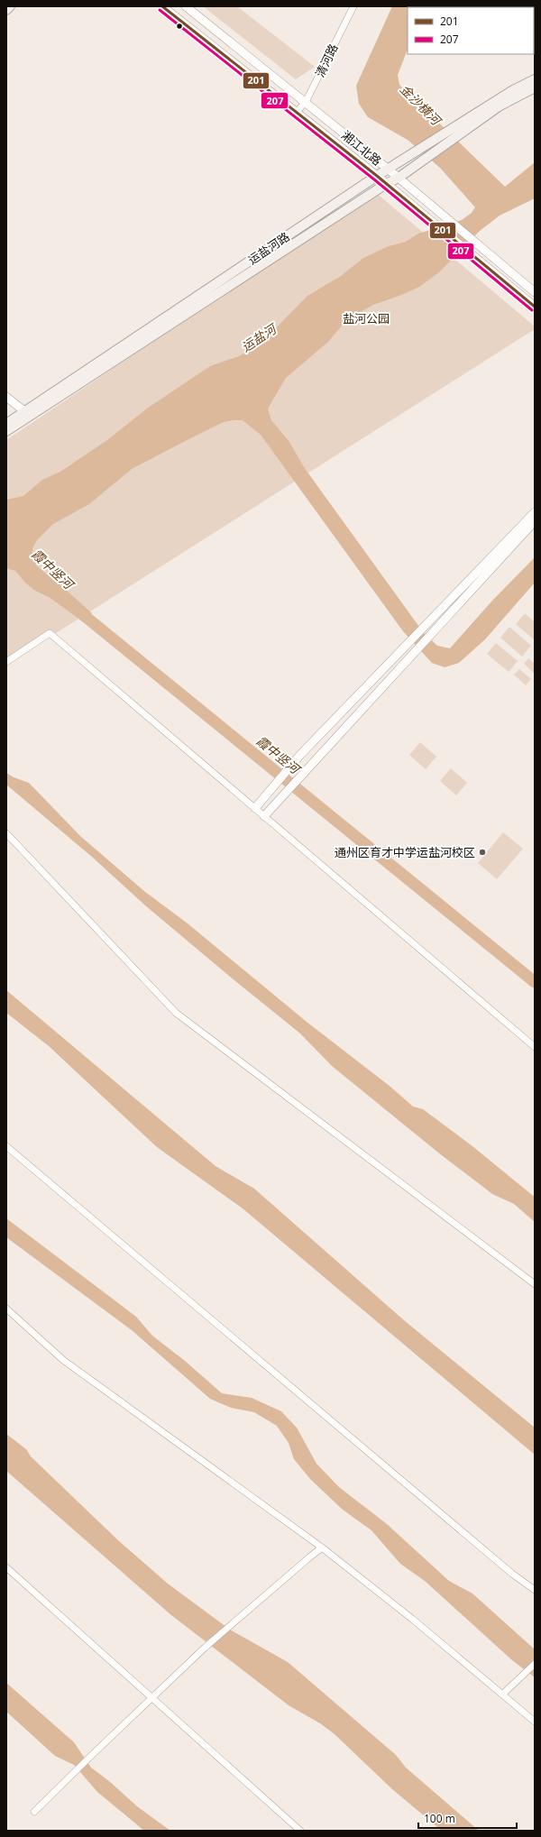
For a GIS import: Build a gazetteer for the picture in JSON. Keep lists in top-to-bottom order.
{
  "streets": {
    "main road": ["运盐河路"],
    "street": ["清河路", "湘江北路"]
  },
  "crossings": [
    ["清河路", "湘江北路"],
    ["湘江北路", "运盐河路"]
  ],
  "water": ["金沙横河", "运盐河", "霞中竖河"],
  "parks": ["盐河公园"],
  "places": ["通州区育才中学运盐河校区"],
  "lines": ["transit line 201", "transit line 207"],
  "legend": ["201", "207"],
  "scale_bar": "100 m"
}
